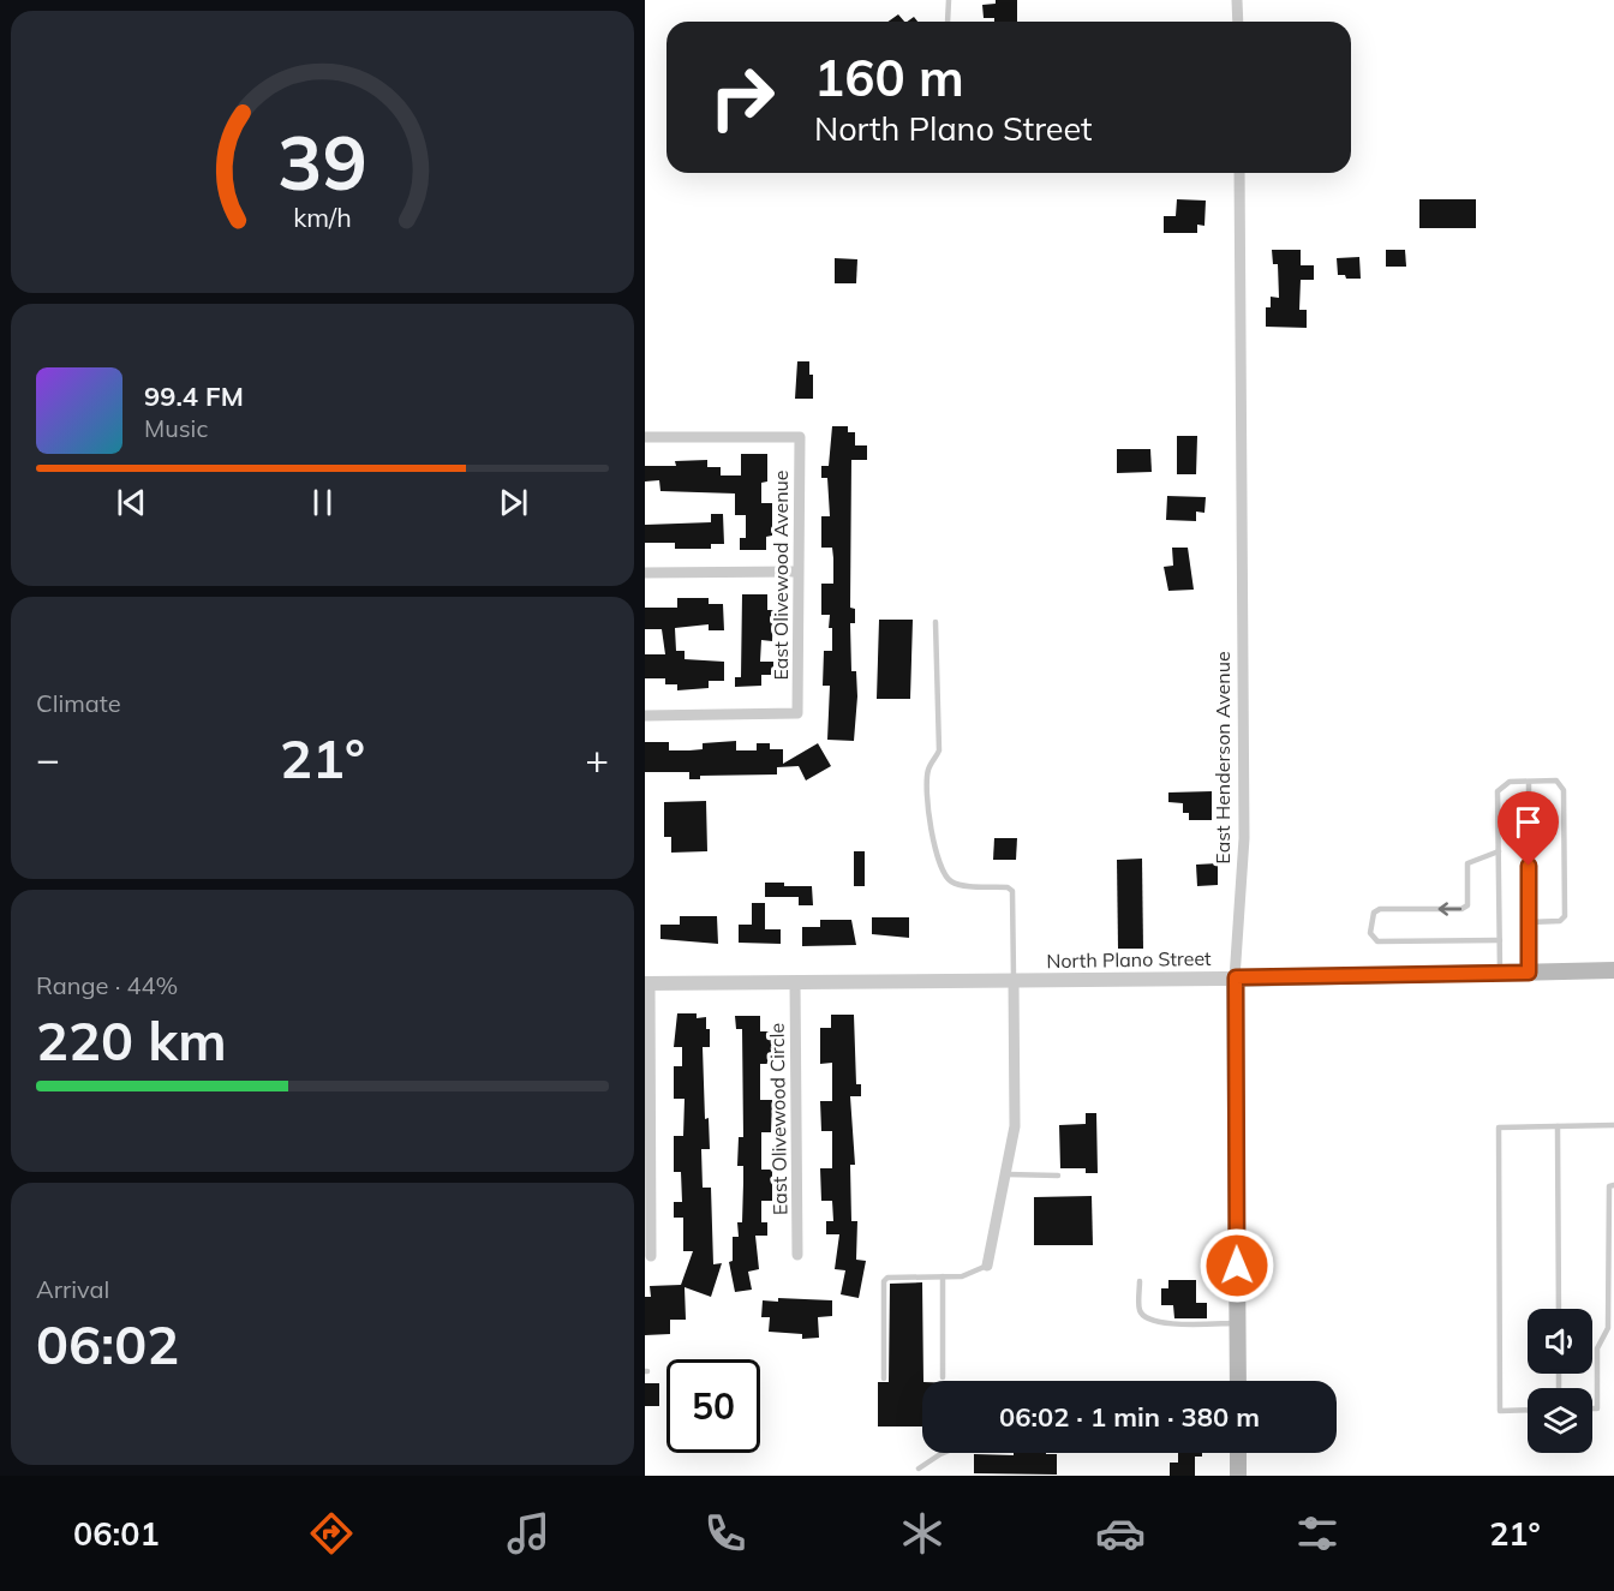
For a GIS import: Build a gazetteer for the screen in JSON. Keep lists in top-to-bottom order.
{
  "streets": {
    "main road": ["East Henderson Avenue", "North Plano Street"],
    "street": ["East Olivewood Avenue", "East Olivewood Circle"]
  },
  "crossings": [
    ["East Henderson Avenue", "North Plano Street"],
    ["North Plano Street", "East Olivewood Circle"]
  ],
  "page": {
    "turn": ["160 m", "North Plano Street"],
    "song": ["99.4 FM", "Music"],
    "tile": [
      "Climate",
      ["Range · 44%", "220 km"],
      ["Arrival", "06:02"]
    ],
    "heat": ["−", "21°", "+"],
    "limit": "50",
    "trip": "06:02 · 1 min · 380 m",
    "tabs": ["06:01", "21°"],
    "gauge": ["39", "km/h"]
  }
}
